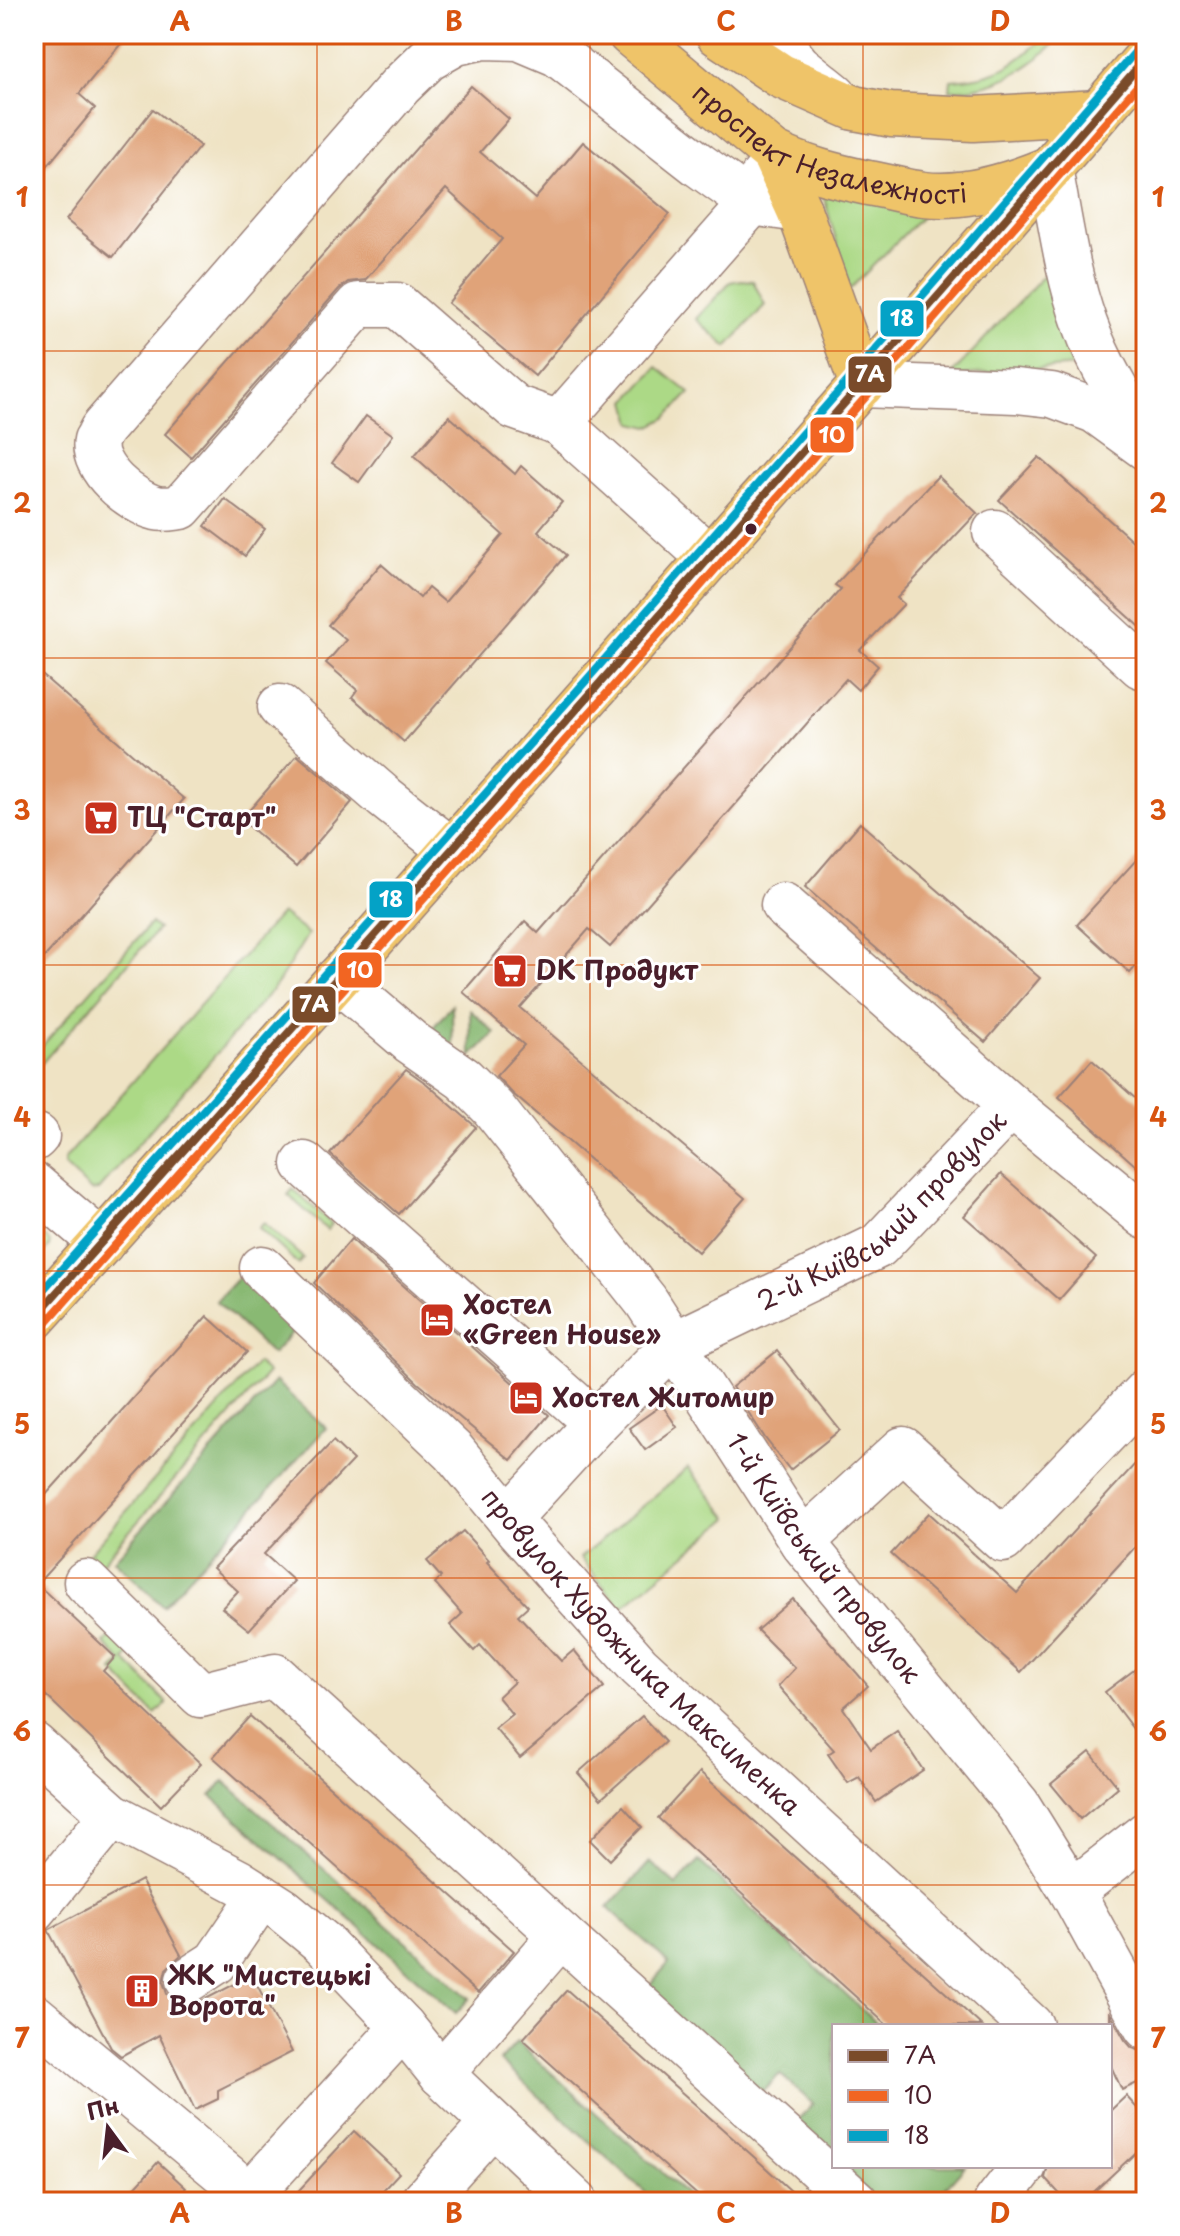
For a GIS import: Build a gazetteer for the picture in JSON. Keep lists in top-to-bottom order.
{
  "streets": {
    "main road": ["проспект Незалежності"],
    "street": ["2-й Київський провулок", "1-й Київський провулок", "провулок Художника Максименка"]
  },
  "crossings": [
    ["2-й Київський провулок", "1-й Київський провулок"],
    ["2-й Київський провулок", "провулок Художника Максименка"]
  ],
  "places": {
    "supermarket": ["ТЦ \"Старт\"", "DK Продукт"],
    "hotel": ["Хостел «Green House»", "Хостел Житомир"],
    "building": ["ЖК \"Мистецькі Ворота\""]
  },
  "lines": ["transit line 18", "transit line 7А", "transit line 10"],
  "legend": ["7А", "10", "18"],
  "north": "top",
  "grid": {
    "columns": [
      "A",
      "B",
      "C",
      "D"
    ],
    "rows": [
      "1",
      "2",
      "3",
      "4",
      "5",
      "6",
      "7"
    ]
  }
}
